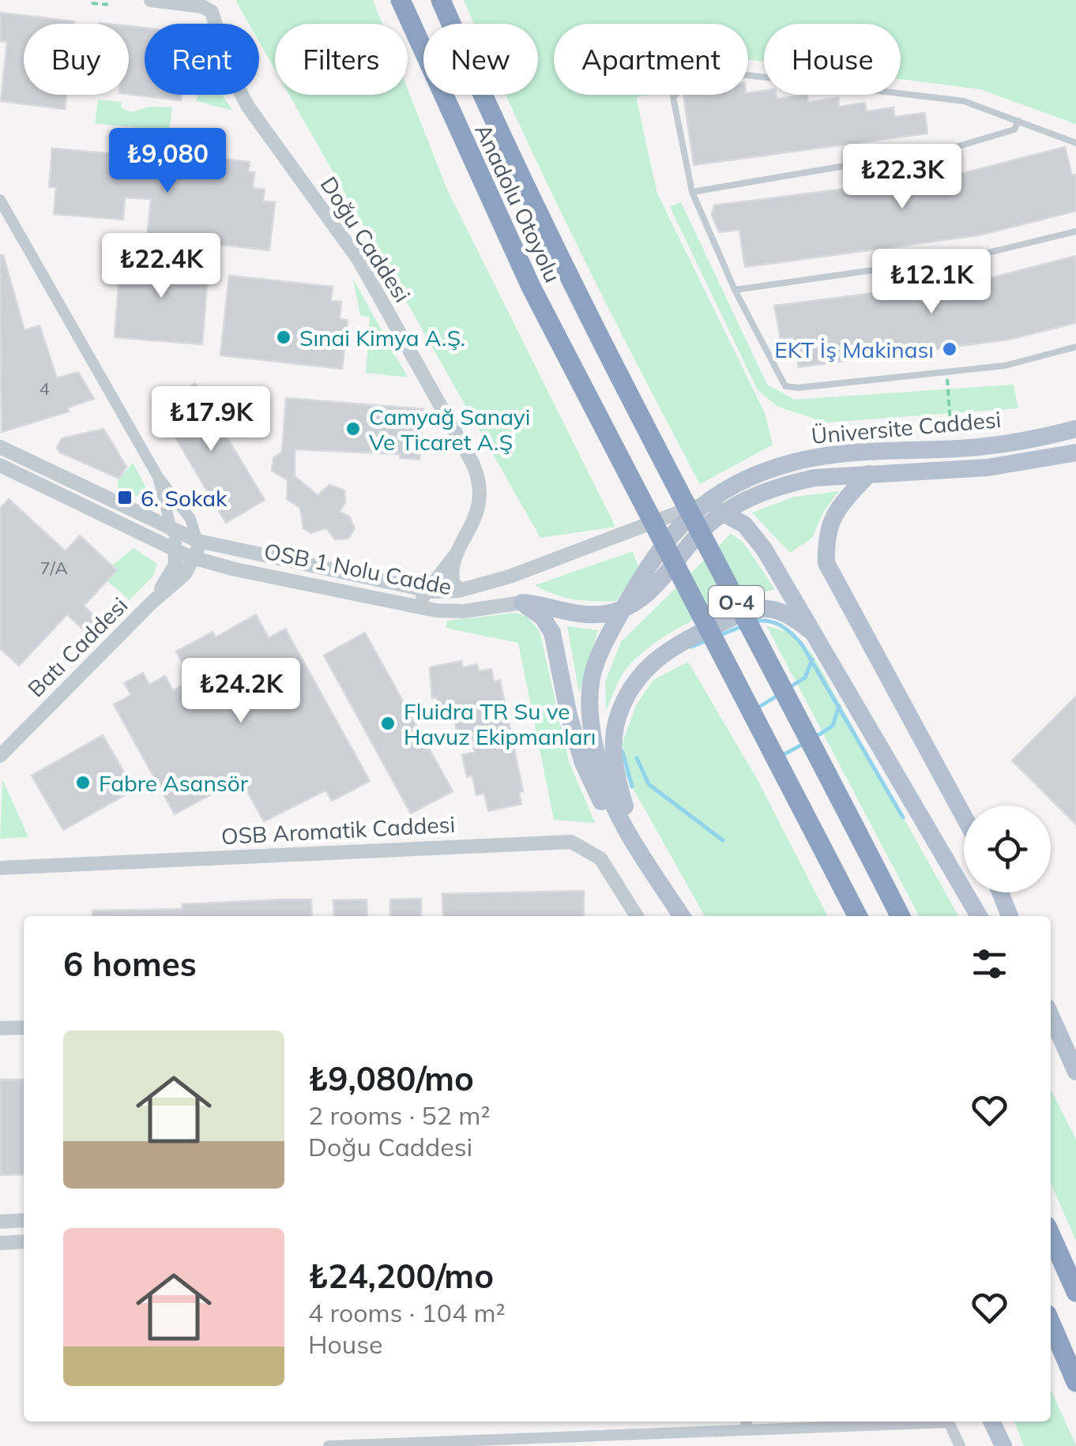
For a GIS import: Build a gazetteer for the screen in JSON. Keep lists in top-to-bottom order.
{
  "streets": {
    "highway": ["Anadolu Otoyolu", "O-4"],
    "main road": ["Üniversite Caddesi", "OSB 1 Nolu Cadde"],
    "street": ["Doğu Caddesi", "Batı Caddesi", "OSB Aromatik Caddesi"]
  },
  "crossings": [
    ["Doğu Caddesi", "OSB 1 Nolu Cadde"],
    ["Üniversite Caddesi", "OSB 1 Nolu Cadde"],
    ["OSB 1 Nolu Cadde", "Batı Caddesi"]
  ],
  "places": {
    "other": [
      "Sınai Kimya A.Ş.",
      "EKT İş Makinası",
      "Camyağ Sanayi Ve Ticaret A.Ş",
      "Fluidra TR Su ve Havuz Ekipmanları",
      "Fabre Asansör"
    ],
    "transit": ["6. Sokak"]
  },
  "house_numbers": ["4", "7/A"],
  "page": {
    "chip": [
      "Buy",
      "Rent",
      "Filters",
      "New",
      "Apartment",
      "House"
    ],
    "price": [
      "₺9,080",
      "₺22.3K",
      "₺22.4K",
      "₺12.1K",
      "₺17.9K",
      "₺24.2K"
    ],
    "heading": "6 homes",
    "list": [
      {
        "name": "₺9,080/mo",
        "note": "2 rooms · 52 m² · Doğu Caddesi"
      },
      {
        "name": "₺24,200/mo",
        "note": "4 rooms · 104 m² · House"
      }
    ]
  }
}
